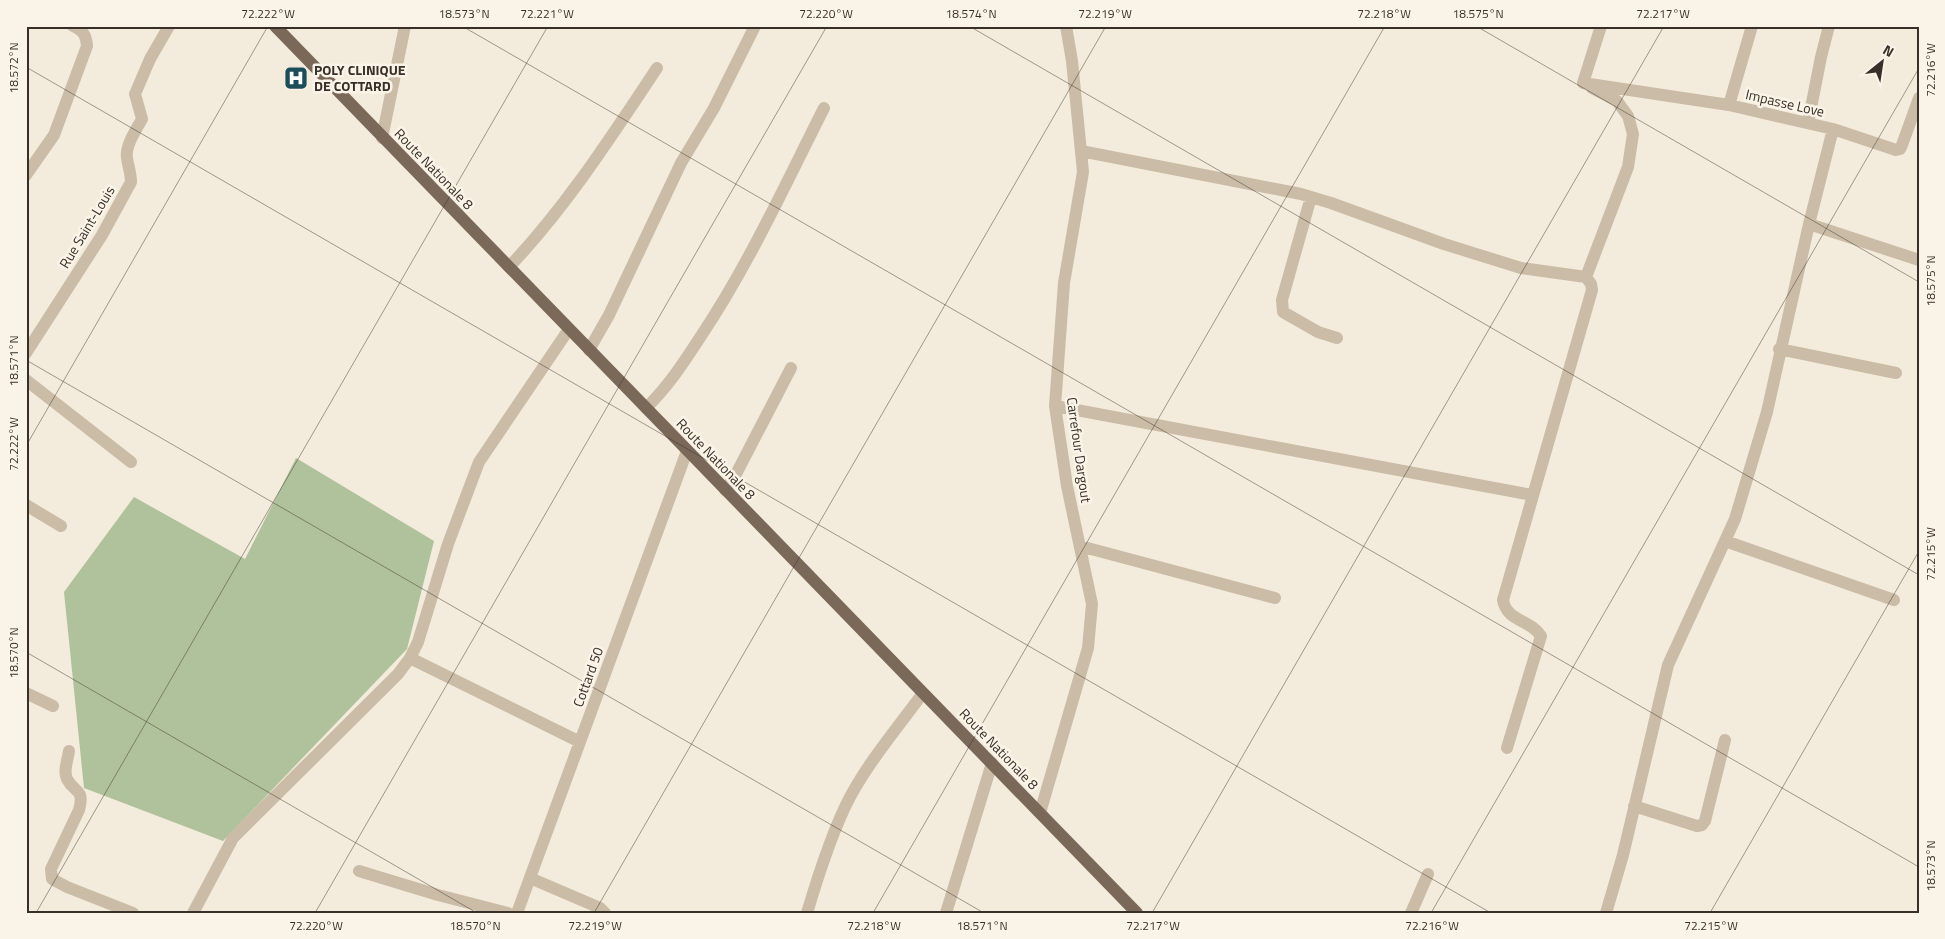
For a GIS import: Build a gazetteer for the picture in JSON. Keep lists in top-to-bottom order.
{
  "streets": {
    "main road": ["Route Nationale 8"],
    "street": [
      "Impasse Love",
      "Rue Saint-Louis",
      "Carrefour Dargout",
      "Cottard 50"
    ]
  },
  "crossings": [
    ["Route Nationale 8", "Carrefour Dargout"],
    ["Route Nationale 8", "Cottard 50"]
  ],
  "places": {
    "hospital": ["POLY CLINIQUE DE COTTARD"]
  },
  "north": "top right",
  "coordinates": [
    "72.222°W",
    "18.573°N",
    "72.221°W",
    "72.220°W",
    "18.574°N",
    "72.219°W",
    "72.218°W",
    "18.575°N",
    "72.217°W",
    "18.572°N",
    "72.216°W",
    "18.571°N",
    "72.215°W",
    "18.570°N"
  ]
}
